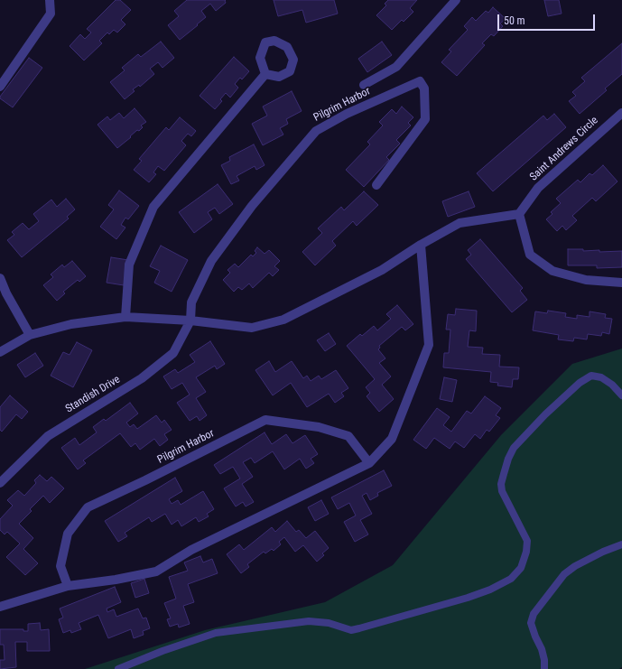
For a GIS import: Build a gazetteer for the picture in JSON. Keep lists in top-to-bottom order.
{
  "streets": {
    "street": ["Pilgrim Harbor", "Saint Andrews Circle", "Standish Drive"]
  },
  "crossings": [
    ["Pilgrim Harbor", "Standish Drive"]
  ],
  "scale_bar": "50 m"
}
